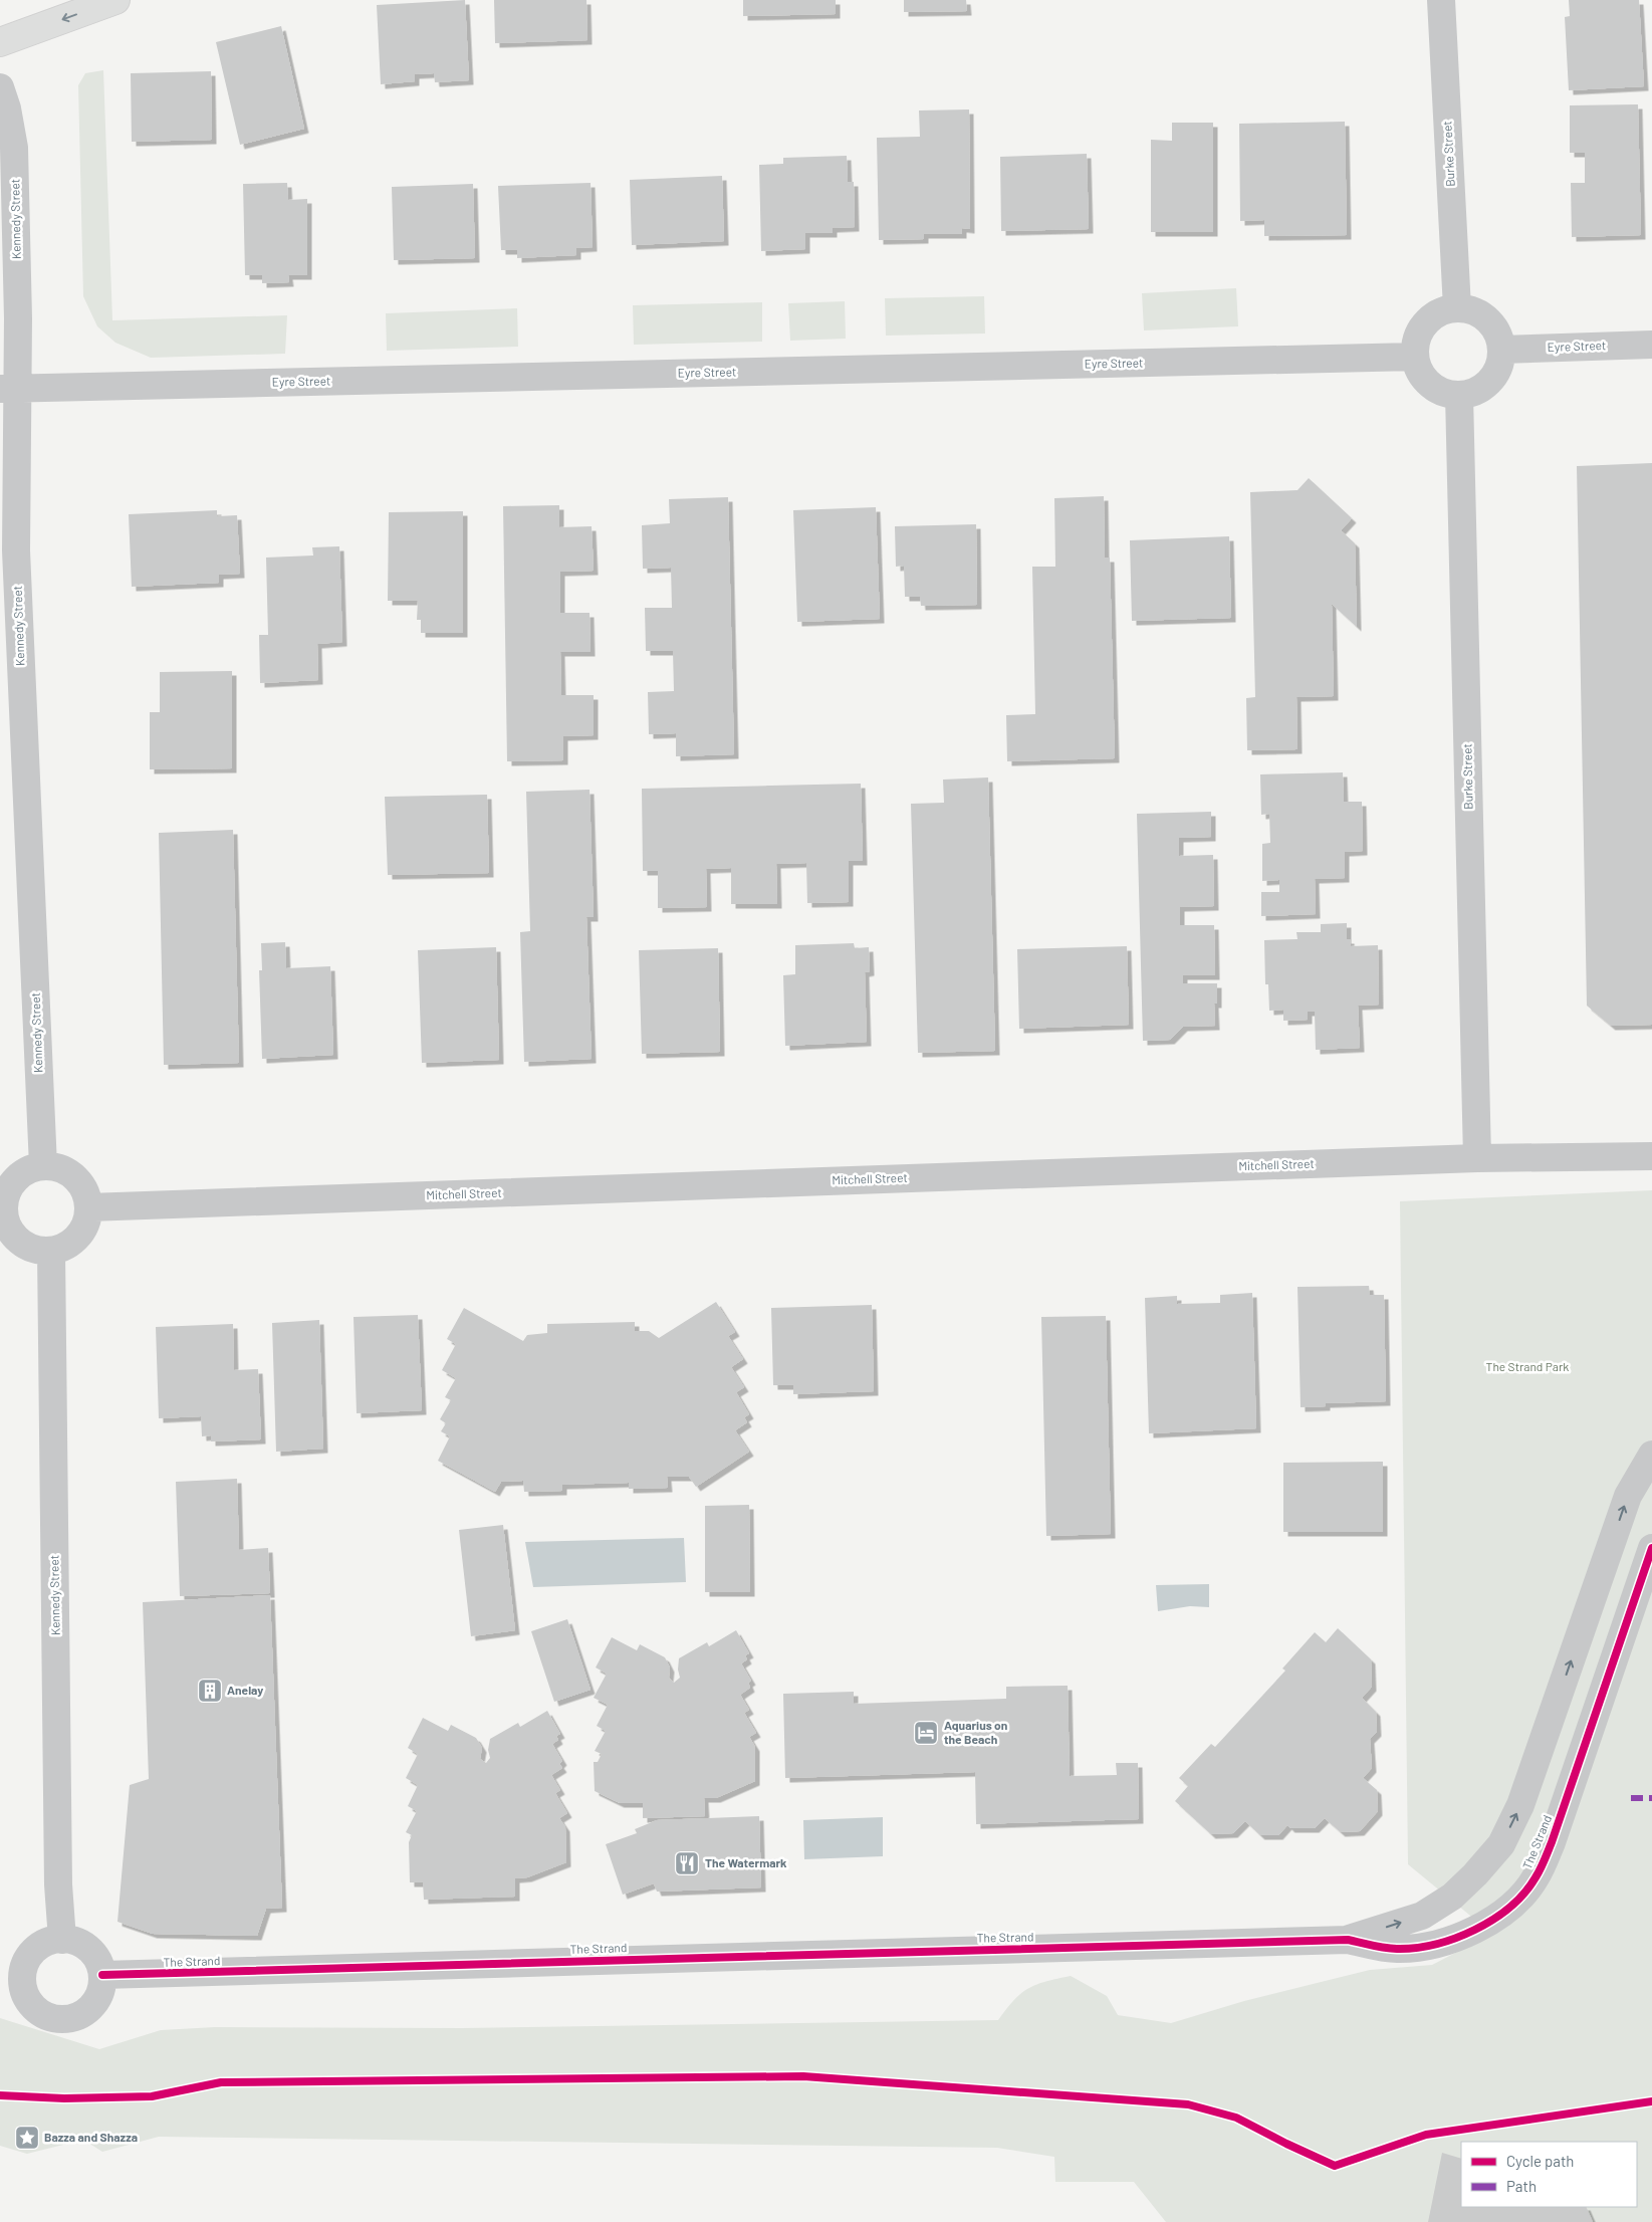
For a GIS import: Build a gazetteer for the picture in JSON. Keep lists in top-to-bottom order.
{
  "streets": {
    "street": [
      "Burke Street",
      "Kennedy Street",
      "Eyre Street",
      "Mitchell Street",
      "The Strand"
    ]
  },
  "crossings": [
    ["Burke Street", "Eyre Street"],
    ["Burke Street", "Mitchell Street"],
    ["Kennedy Street", "Eyre Street"],
    ["Kennedy Street", "Mitchell Street"],
    ["Kennedy Street", "The Strand"]
  ],
  "parks": ["The Strand Park"],
  "places": {
    "building": ["Anelay"],
    "hotel": ["Aquarius on the Beach"],
    "restaurant": ["The Watermark"],
    "place": ["Bazza and Shazza"]
  },
  "legend": ["Cycle path", "Path"]
}
